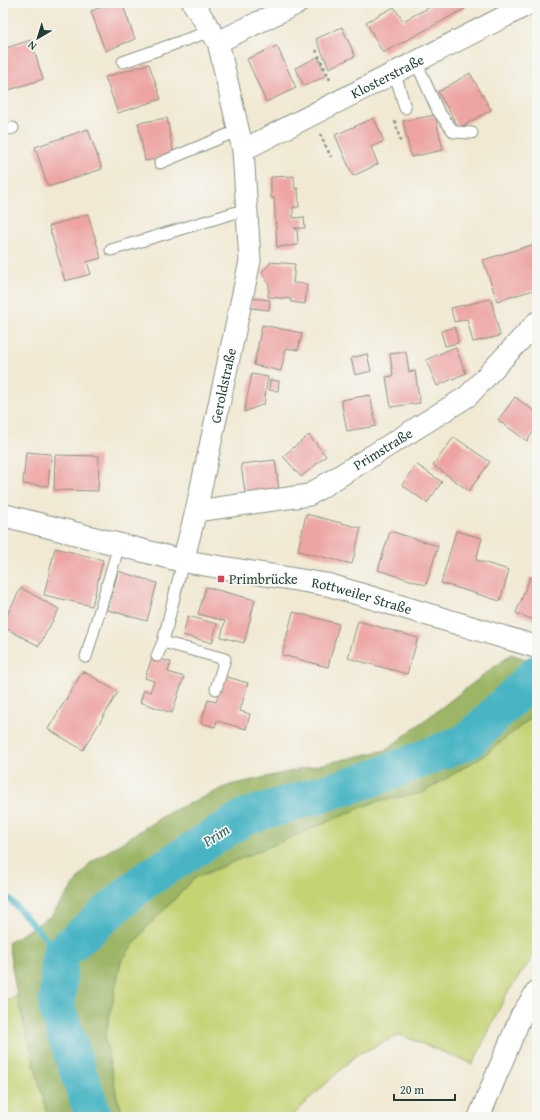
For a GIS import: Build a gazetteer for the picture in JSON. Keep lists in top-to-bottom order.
{
  "streets": {
    "street": [
      "Klosterstraße",
      "Geroldstraße",
      "Primstraße",
      "Rottweiler Straße"
    ]
  },
  "crossings": [
    ["Klosterstraße", "Geroldstraße"],
    ["Geroldstraße", "Primstraße"],
    ["Geroldstraße", "Rottweiler Straße"]
  ],
  "water": ["Prim"],
  "places": {
    "transit": ["Primbrücke"]
  },
  "scale_bar": "20 m",
  "north": "bottom left"
}
